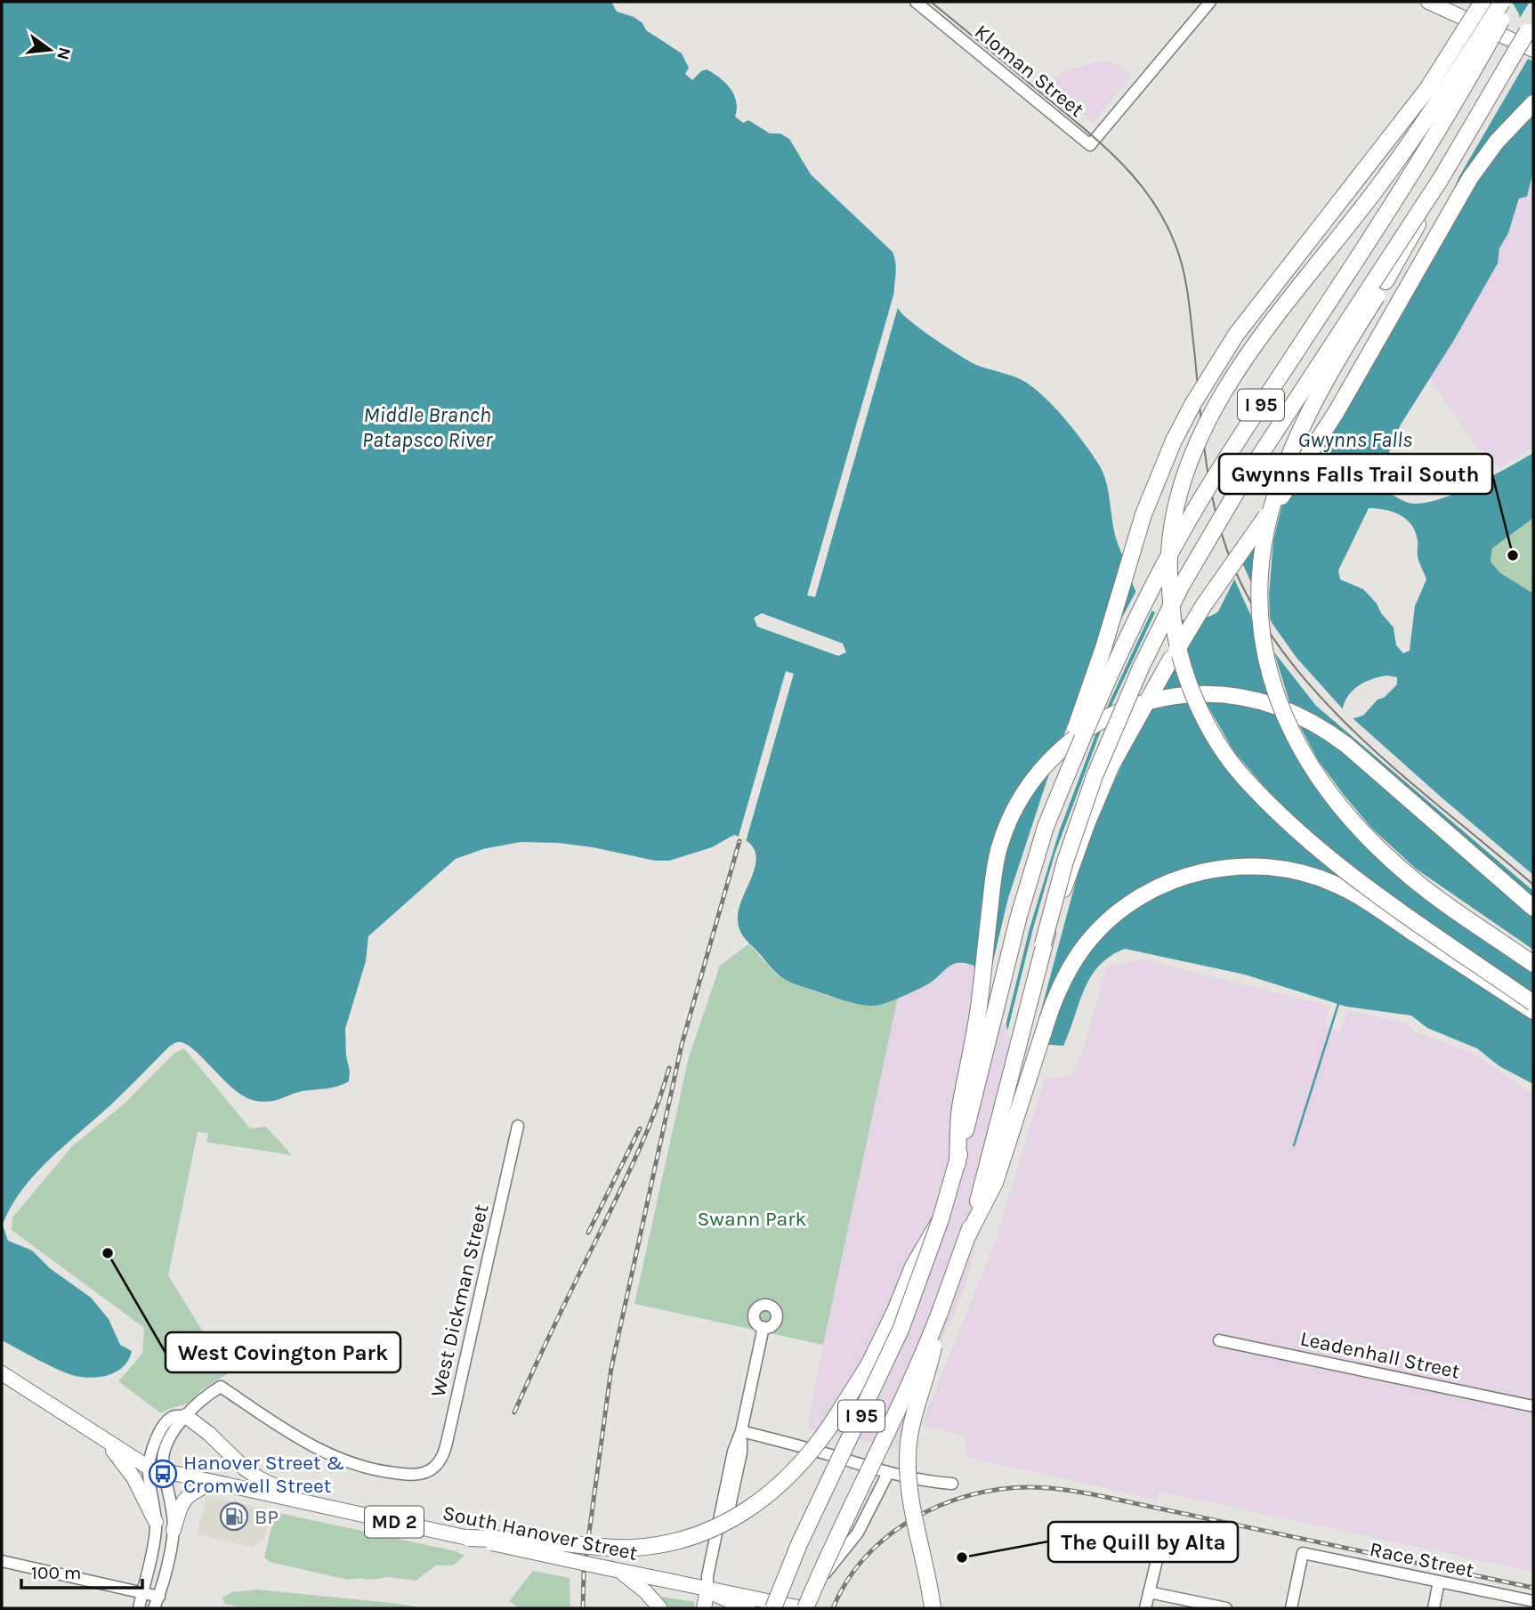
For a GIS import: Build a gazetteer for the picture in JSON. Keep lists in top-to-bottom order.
{
  "streets": {
    "highway": ["I 95"],
    "main road": ["MD 2", "South Hanover Street"],
    "street": [
      "Kloman Street",
      "West Dickman Street",
      "Leadenhall Street",
      "Race Street"
    ]
  },
  "crossings": [
    ["I 95", "South Hanover Street"]
  ],
  "water": ["Middle Branch Patapsco River", "Gwynns Falls"],
  "parks": ["Swann Park"],
  "places": {
    "other": ["Gwynns Falls Trail South", "West Covington Park", "The Quill by Alta"],
    "bus stop": ["Hanover Street & Cromwell Street"],
    "fuel station": ["BP"]
  },
  "scale_bar": "100 m",
  "north": "right"
}
